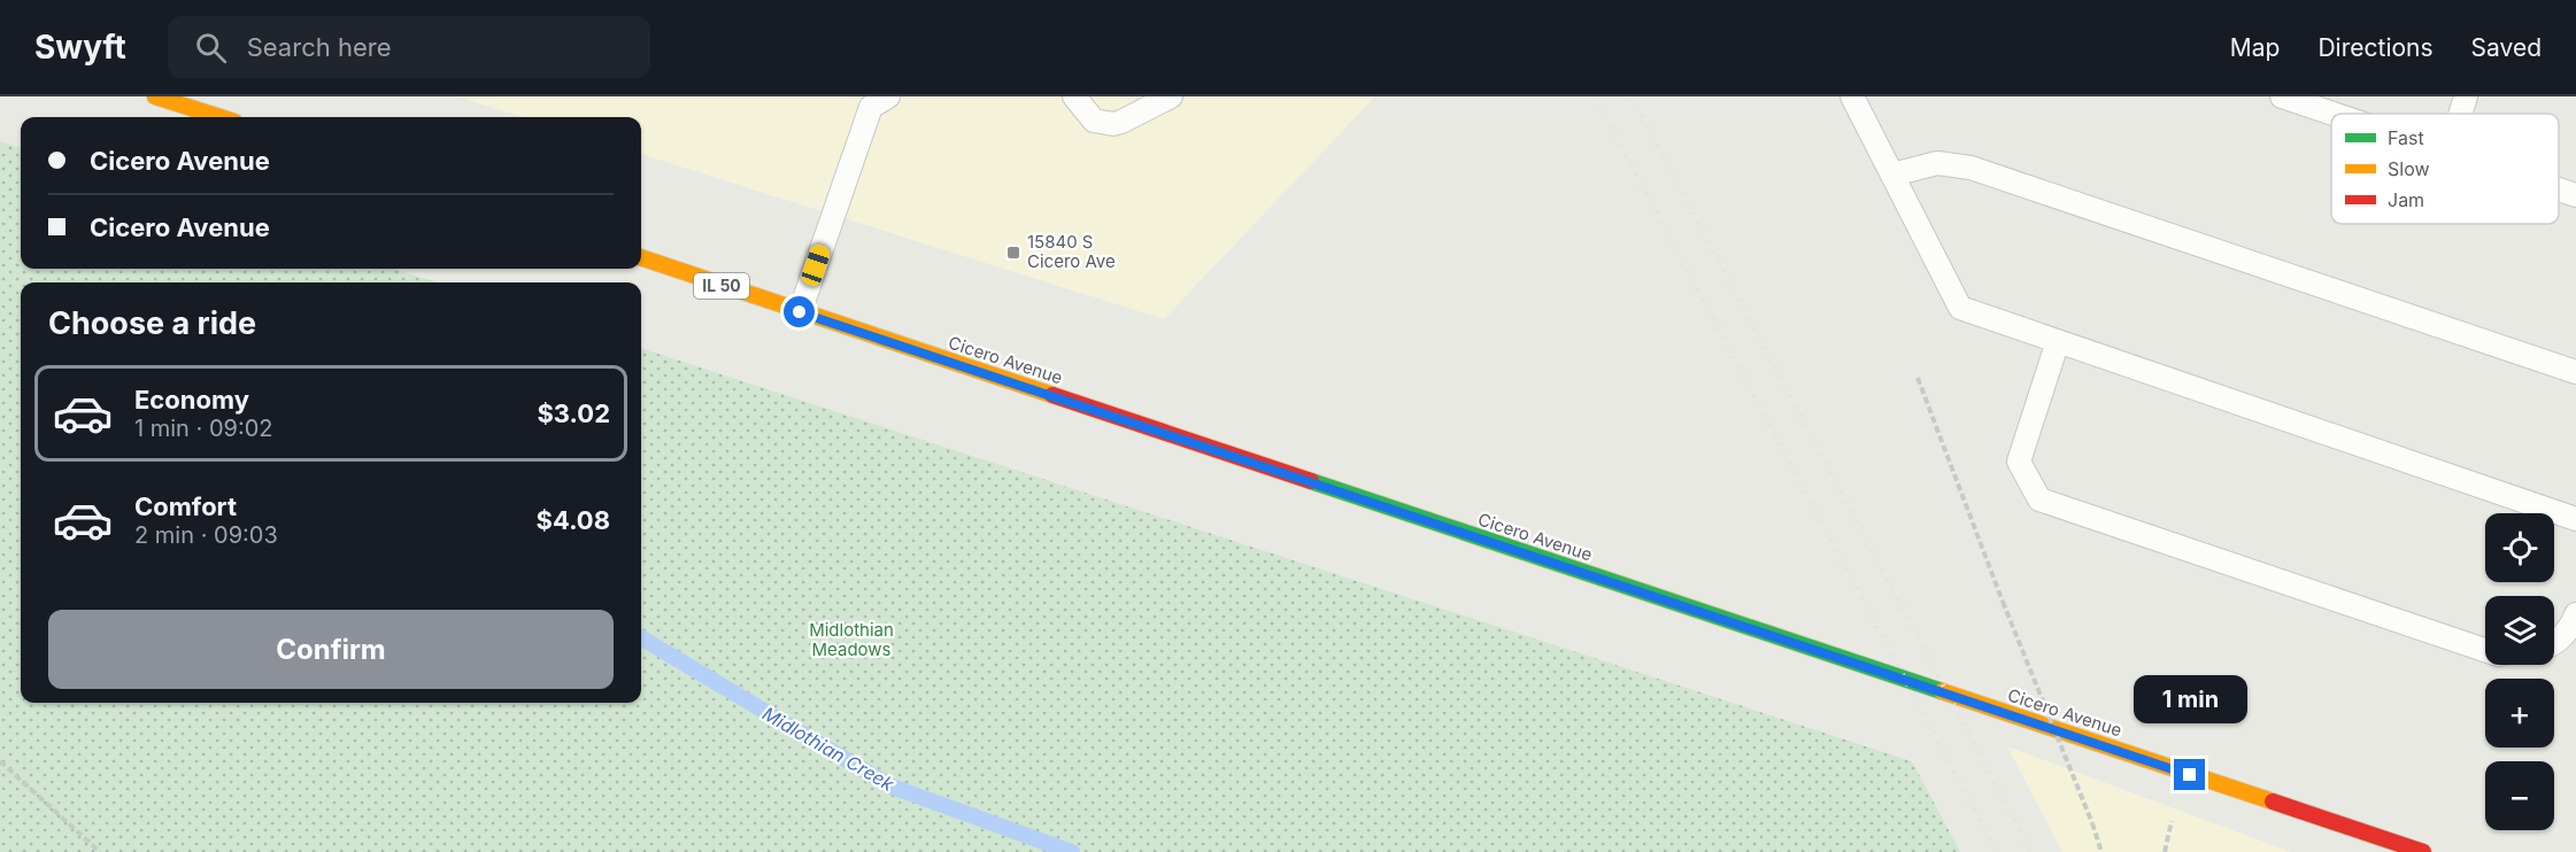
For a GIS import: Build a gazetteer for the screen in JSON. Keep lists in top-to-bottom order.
{
  "streets": {
    "main road": ["IL 50", "Cicero Avenue"]
  },
  "water": ["Midlothian Creek"],
  "parks": ["Midlothian Meadows"],
  "places": {
    "transit": ["15840 S Cicero Ave"]
  },
  "legend": ["Fast", "Slow", "Jam"],
  "page": {
    "header": "Swyft",
    "search": "Search here",
    "nav": ["Map", "Directions", "Saved"],
    "banner": ["Cicero Avenue", "Cicero Avenue"],
    "heading": "Choose a ride",
    "list": [
      {
        "name": "Economy",
        "note": "1 min · 09:02",
        "value": "$3.02"
      },
      {
        "name": "Comfort",
        "note": "2 min · 09:03",
        "value": "$4.08"
      }
    ],
    "map_buttons": ["+", "−"],
    "buttons": "Confirm",
    "bubble": "1 min"
  }
}
